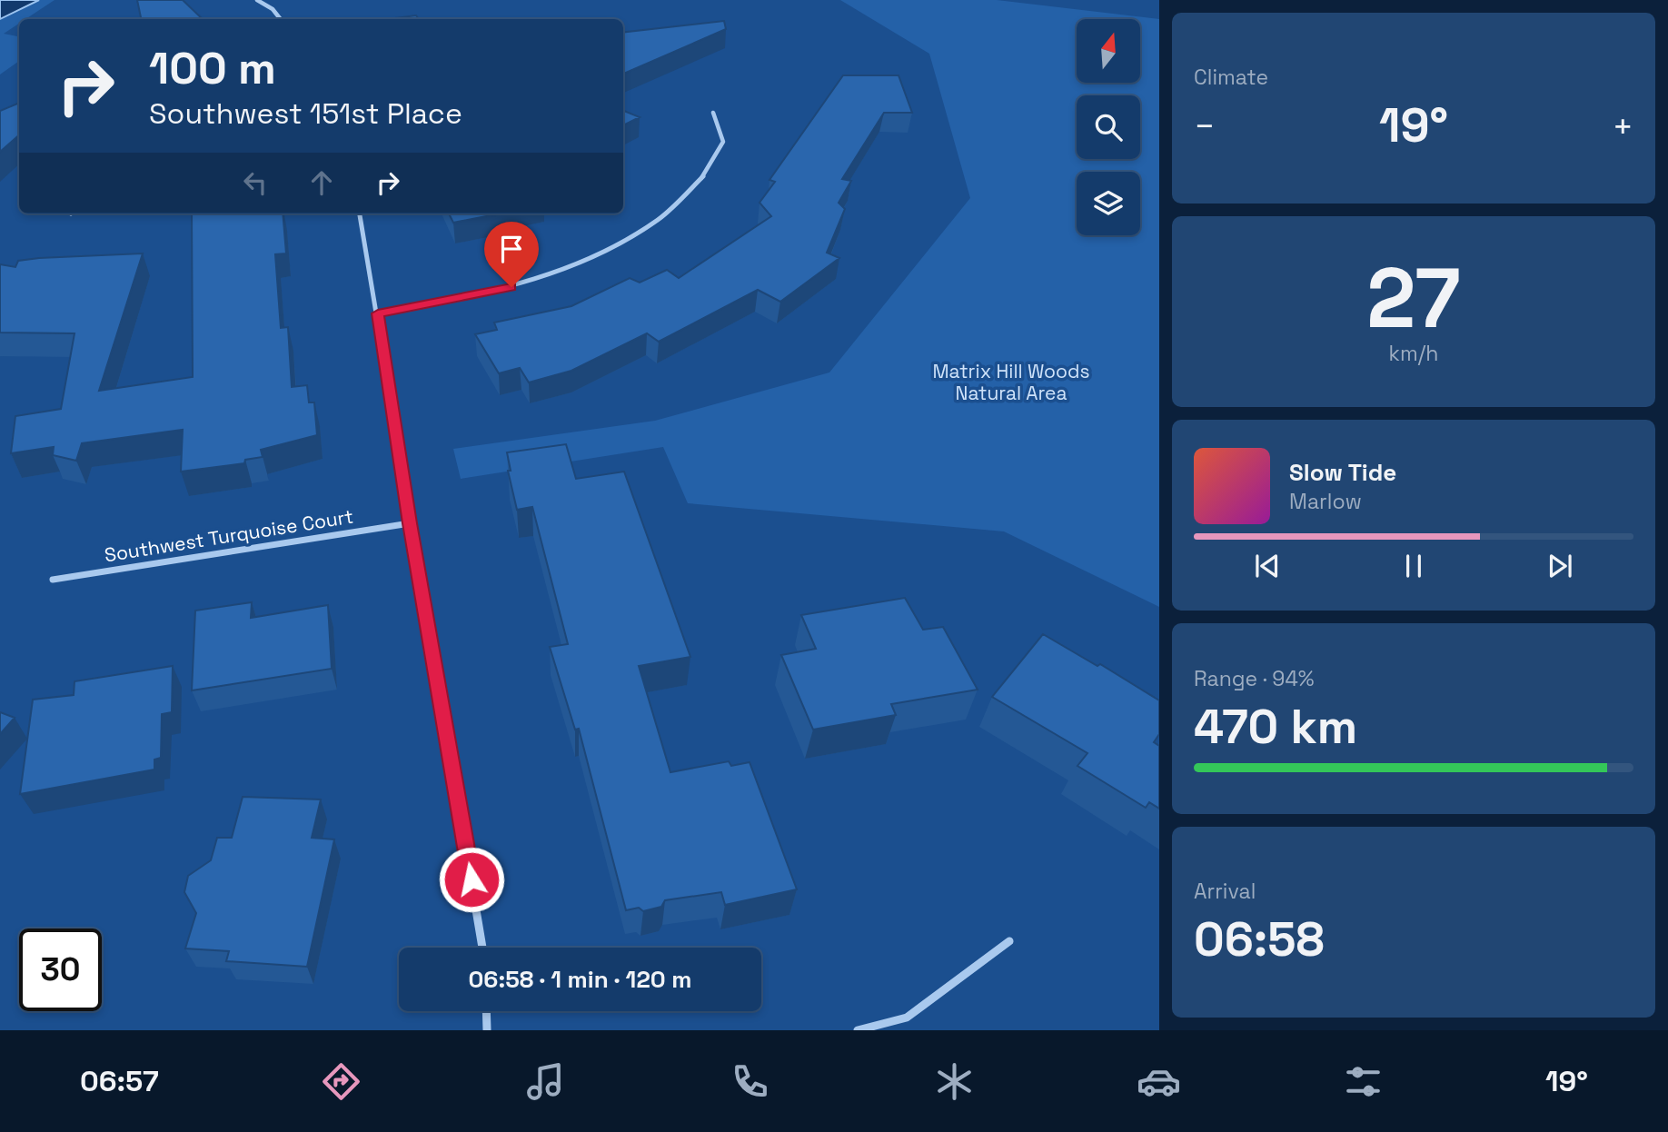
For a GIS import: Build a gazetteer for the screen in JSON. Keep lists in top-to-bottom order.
{
  "streets": {
    "street": ["Southwest Turquoise Court"]
  },
  "parks": ["Matrix Hill Woods Natural Area"],
  "north": "top",
  "page": {
    "tile": [
      "Climate",
      ["27", "km/h"],
      ["Range · 94%", "470 km"],
      ["Arrival", "06:58"]
    ],
    "turn": ["100 m", "Southwest 151st Place"],
    "heat": ["−", "19°", "+"],
    "song": ["Slow Tide", "Marlow"],
    "limit": "30",
    "trip": "06:58 · 1 min · 120 m",
    "tabs": ["06:57", "19°"]
  }
}
